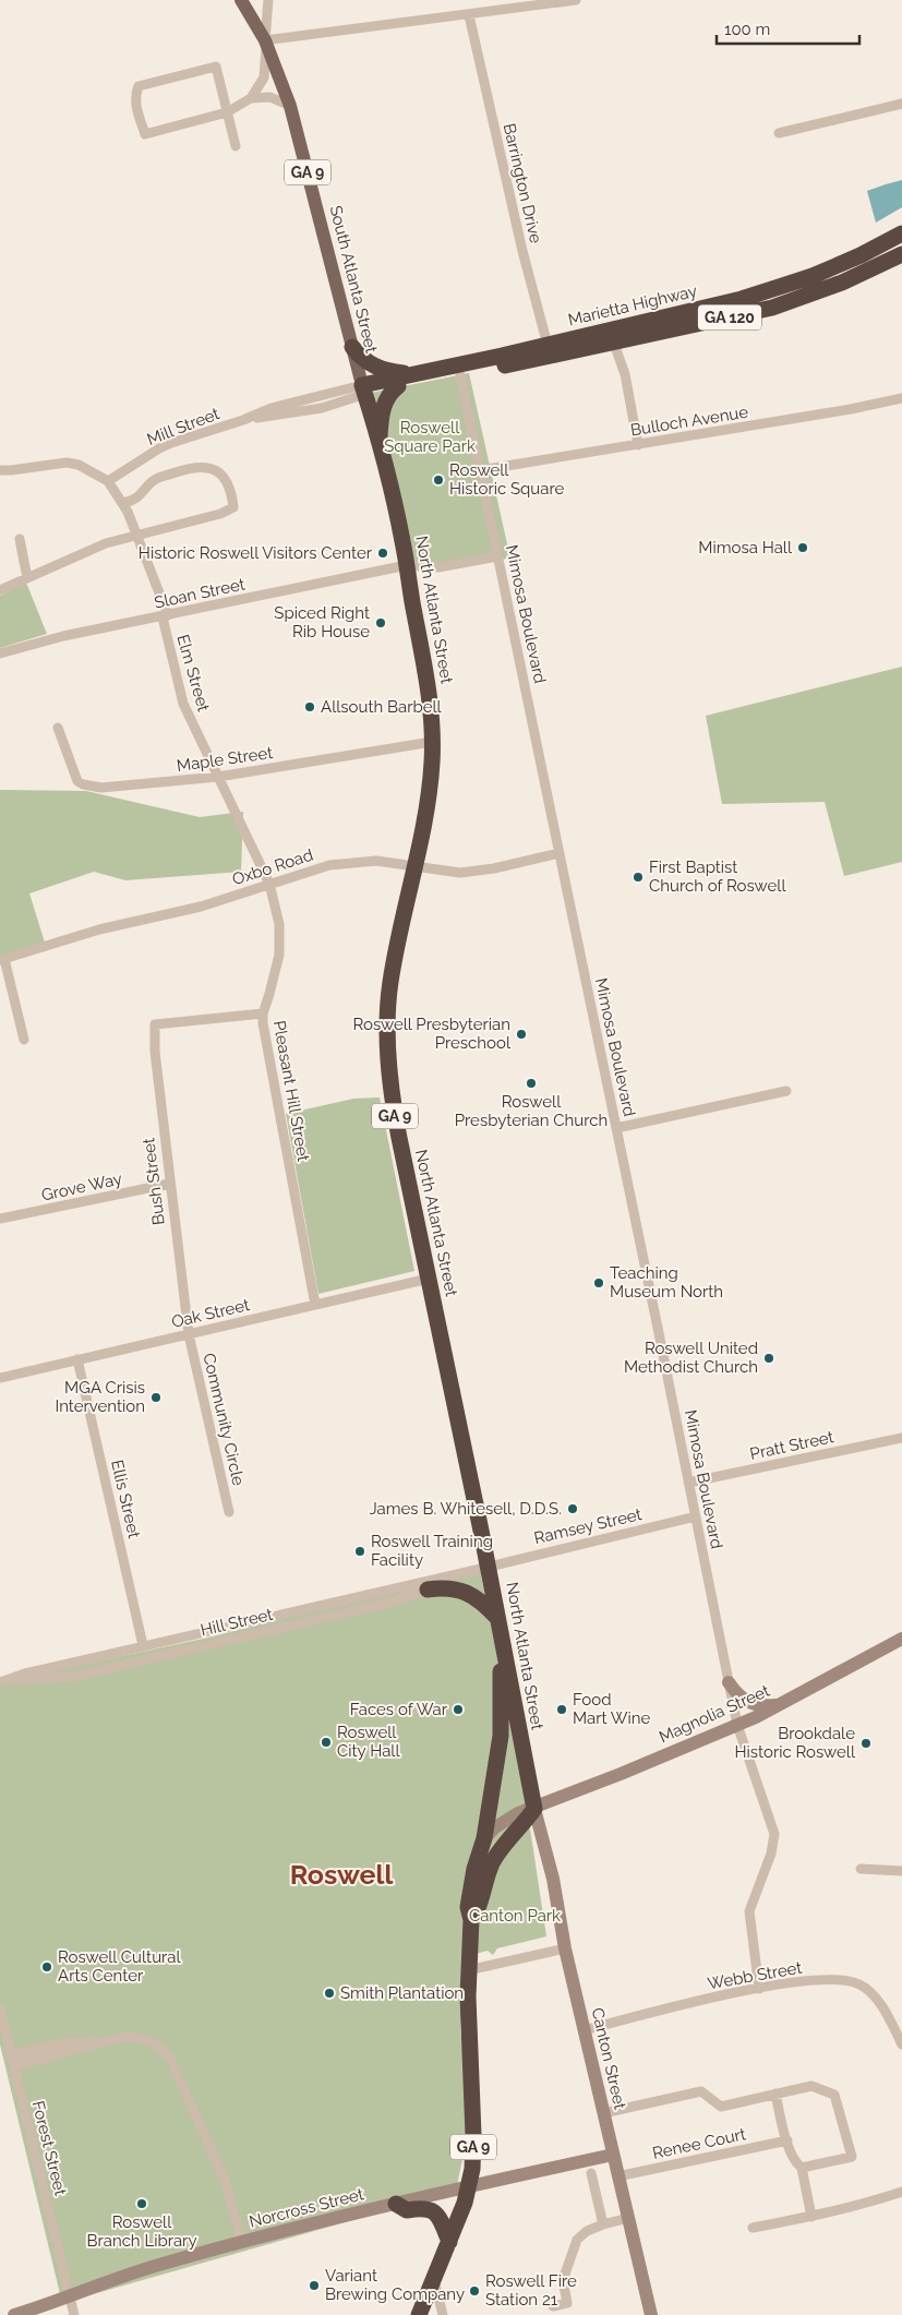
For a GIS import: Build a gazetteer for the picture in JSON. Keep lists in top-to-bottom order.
{
  "streets": {
    "highway": [
      "GA 9",
      "Marietta Highway",
      "GA 120",
      "North Atlanta Street"
    ],
    "main road": ["South Atlanta Street"],
    "street": [
      "Barrington Drive",
      "Bulloch Avenue",
      "Mill Street",
      "Sloan Street",
      "Mimosa Boulevard",
      "Elm Street",
      "Maple Street",
      "Oxbo Road",
      "Pleasant Hill Street",
      "Bush Street",
      "Grove Way",
      "Oak Street",
      "Community Circle",
      "Pratt Street",
      "Ellis Street",
      "Ramsey Street",
      "Hill Street",
      "Magnolia Street",
      "Webb Street",
      "Canton Street",
      "Renee Court",
      "Forest Street",
      "Norcross Street"
    ]
  },
  "crossings": [
    ["GA 9", "North Atlanta Street"],
    ["GA 9", "Magnolia Street"],
    ["GA 9", "Canton Street"],
    ["GA 9", "Norcross Street"],
    ["Barrington Drive", "Marietta Highway"],
    ["South Atlanta Street", "Marietta Highway"],
    ["South Atlanta Street", "Mill Street"],
    ["South Atlanta Street", "North Atlanta Street"],
    ["Marietta Highway", "Mill Street"],
    ["Marietta Highway", "North Atlanta Street"],
    ["Marietta Highway", "Mimosa Boulevard"],
    ["Bulloch Avenue", "Mimosa Boulevard"],
    ["Mill Street", "North Atlanta Street"],
    ["Sloan Street", "North Atlanta Street"],
    ["Sloan Street", "Mimosa Boulevard"],
    ["Sloan Street", "Elm Street"],
    ["North Atlanta Street", "Maple Street"],
    ["North Atlanta Street", "Oxbo Road"],
    ["North Atlanta Street", "Oak Street"],
    ["North Atlanta Street", "Ramsey Street"],
    ["North Atlanta Street", "Hill Street"],
    ["North Atlanta Street", "Magnolia Street"],
    ["North Atlanta Street", "Canton Street"],
    ["Mimosa Boulevard", "Oxbo Road"],
    ["Mimosa Boulevard", "Pratt Street"],
    ["Mimosa Boulevard", "Ramsey Street"],
    ["Mimosa Boulevard", "Magnolia Street"],
    ["Mimosa Boulevard", "Webb Street"],
    ["Elm Street", "Maple Street"],
    ["Elm Street", "Oxbo Road"],
    ["Elm Street", "Pleasant Hill Street"],
    ["Oxbo Road", "Pleasant Hill Street"],
    ["Pleasant Hill Street", "Bush Street"],
    ["Pleasant Hill Street", "Oak Street"],
    ["Bush Street", "Grove Way"],
    ["Bush Street", "Oak Street"],
    ["Bush Street", "Community Circle"],
    ["Oak Street", "Community Circle"],
    ["Oak Street", "Ellis Street"],
    ["Ellis Street", "Hill Street"],
    ["Ramsey Street", "Hill Street"],
    ["Magnolia Street", "Canton Street"],
    ["Webb Street", "Canton Street"],
    ["Canton Street", "Renee Court"],
    ["Canton Street", "Norcross Street"],
    ["Forest Street", "Norcross Street"]
  ],
  "districts": ["Roswell"],
  "parks": ["Roswell Square Park", "Canton Park"],
  "places": [
    "Roswell Historic Square",
    "Mimosa Hall",
    "Historic Roswell Visitors Center",
    "Spiced Right Rib House",
    "Allsouth Barbell",
    "First Baptist Church of Roswell",
    "Roswell Presbyterian Preschool",
    "Roswell Presbyterian Church",
    "Teaching Museum North",
    "Roswell United Methodist Church",
    "MGA Crisis Intervention",
    "James B. Whitesell, D.D.S.",
    "Roswell Training Facility",
    "Faces of War",
    "Food Mart Wine",
    "Roswell City Hall",
    "Brookdale Historic Roswell",
    "Roswell Cultural Arts Center",
    "Smith Plantation",
    "Roswell Branch Library",
    "Variant Brewing Company",
    "Roswell Fire Station 21"
  ],
  "scale_bar": "100 m"
}
